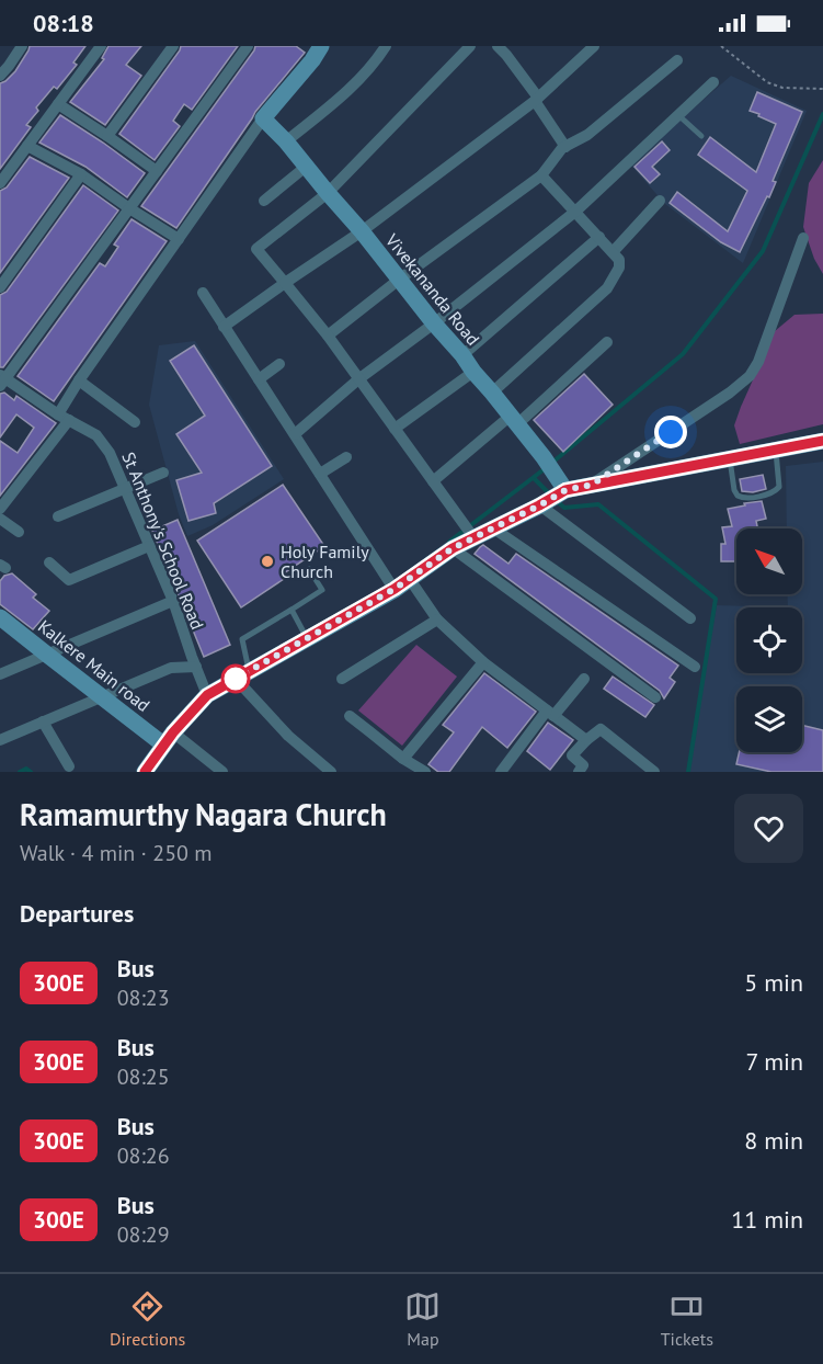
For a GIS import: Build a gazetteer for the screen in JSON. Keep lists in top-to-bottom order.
{
  "streets": {
    "street": ["Vivekananda Road", "St Anthony's School Road", "Kalkere Main road"]
  },
  "places": ["Holy Family Church"],
  "lines": ["bus line 300E"],
  "north": "top left",
  "page": {
    "status": "08:18",
    "heading": [
      ["Ramamurthy Nagara Church", "Walk · 4 min · 250 m"],
      "Departures"
    ],
    "list": [
      {
        "mark": "300E",
        "name": "Bus",
        "note": "08:23",
        "value": "5 min"
      },
      {
        "mark": "300E",
        "name": "Bus",
        "note": "08:25",
        "value": "7 min"
      },
      {
        "mark": "300E",
        "name": "Bus",
        "note": "08:26",
        "value": "8 min"
      },
      {
        "mark": "300E",
        "name": "Bus",
        "note": "08:29",
        "value": "11 min"
      }
    ],
    "tabs": ["Directions", "Map", "Tickets"]
  }
}
